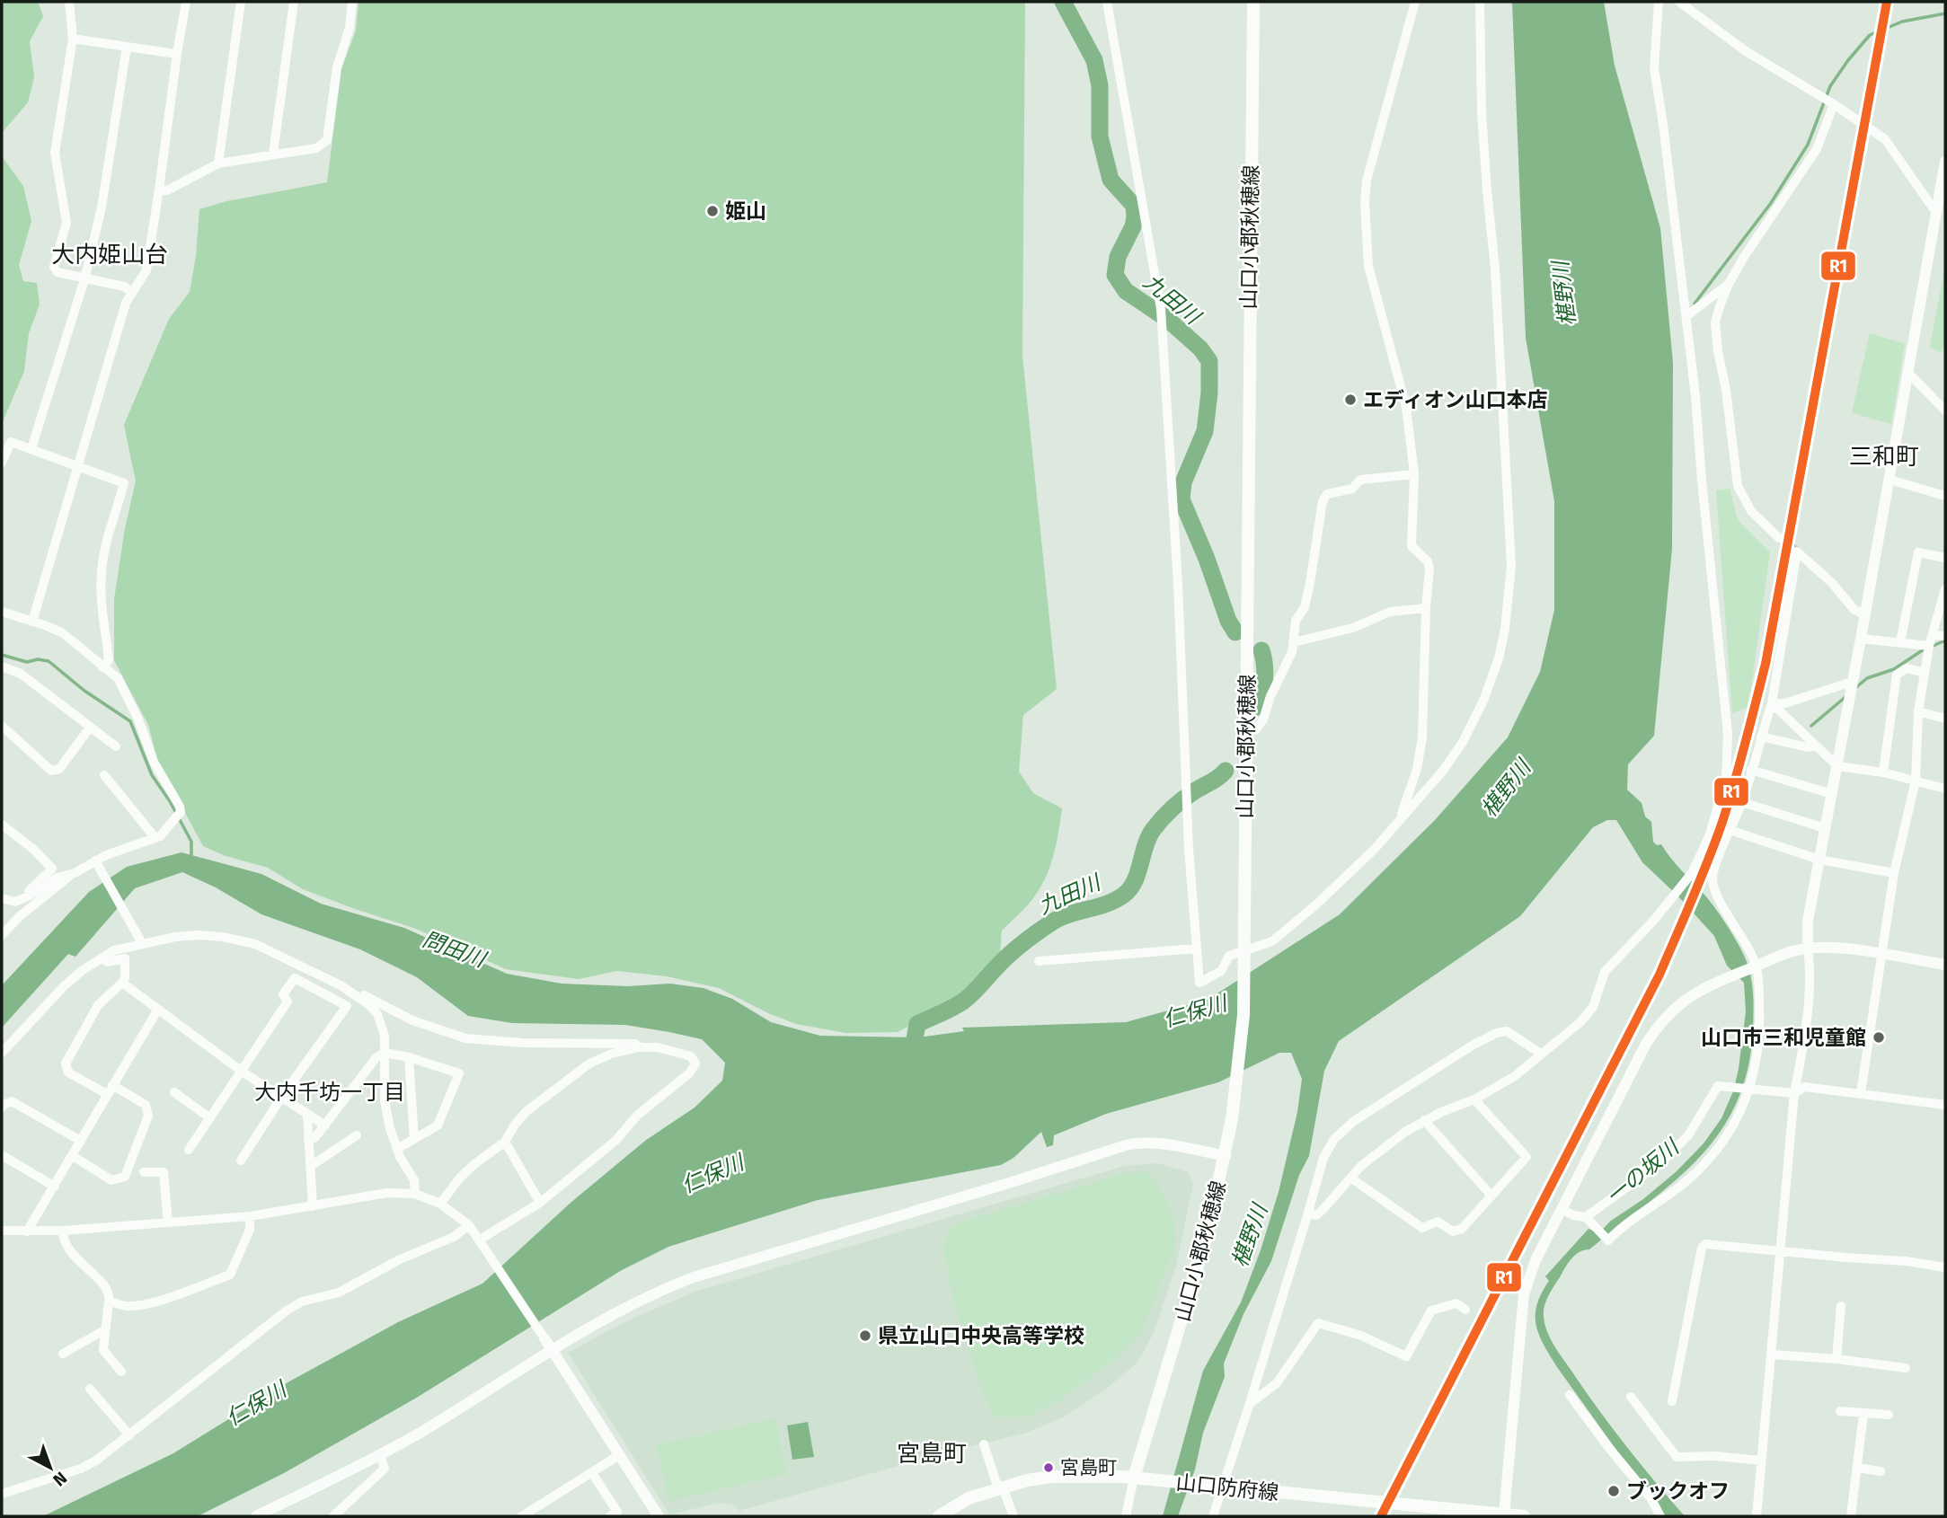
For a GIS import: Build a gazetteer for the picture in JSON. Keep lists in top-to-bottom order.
{
  "streets": {
    "main road": ["山口小郡秋穂線", "山口防府線"]
  },
  "crossings": [
    ["山口小郡秋穂線", "山口防府線"]
  ],
  "districts": [
    "大内姫山台",
    "三和町",
    "大内千坊一丁目",
    "宮島町"
  ],
  "water": [
    "椹野川",
    "九田川",
    "問田川",
    "仁保川",
    "一の坂川"
  ],
  "places": [
    "姫山",
    "エディオン山口本店",
    "山口市三和児童館",
    "県立山口中央高等学校",
    "宮島町",
    "ブックオフ"
  ],
  "lines": ["transit line R1"],
  "north": "bottom right"
}
